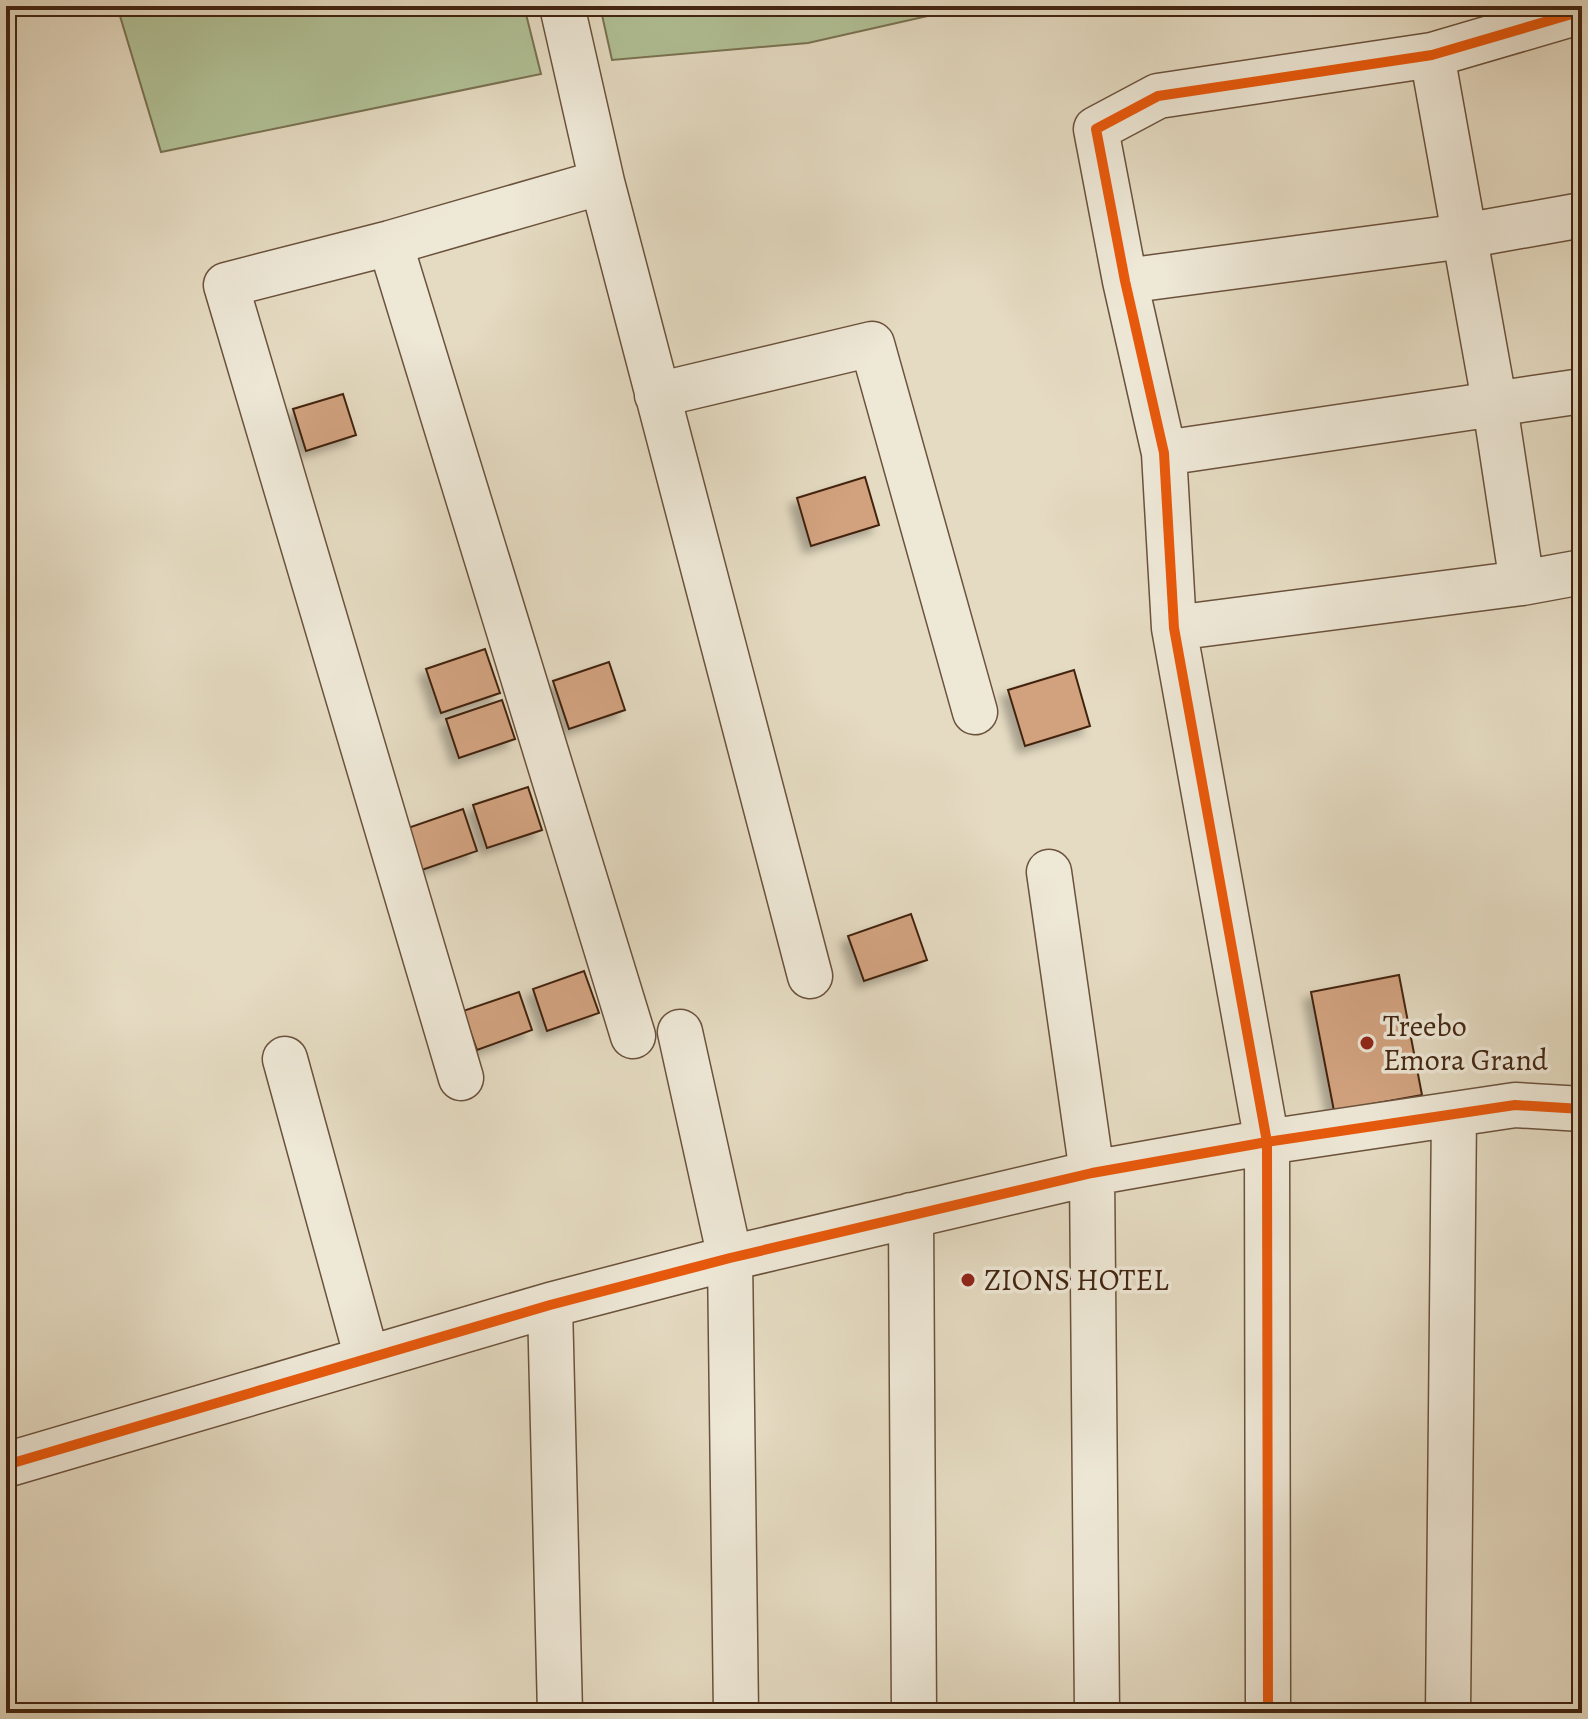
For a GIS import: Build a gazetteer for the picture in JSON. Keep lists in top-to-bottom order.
{
  "places": ["Treebo Emora Grand", "ZIONS HOTEL"]
}
